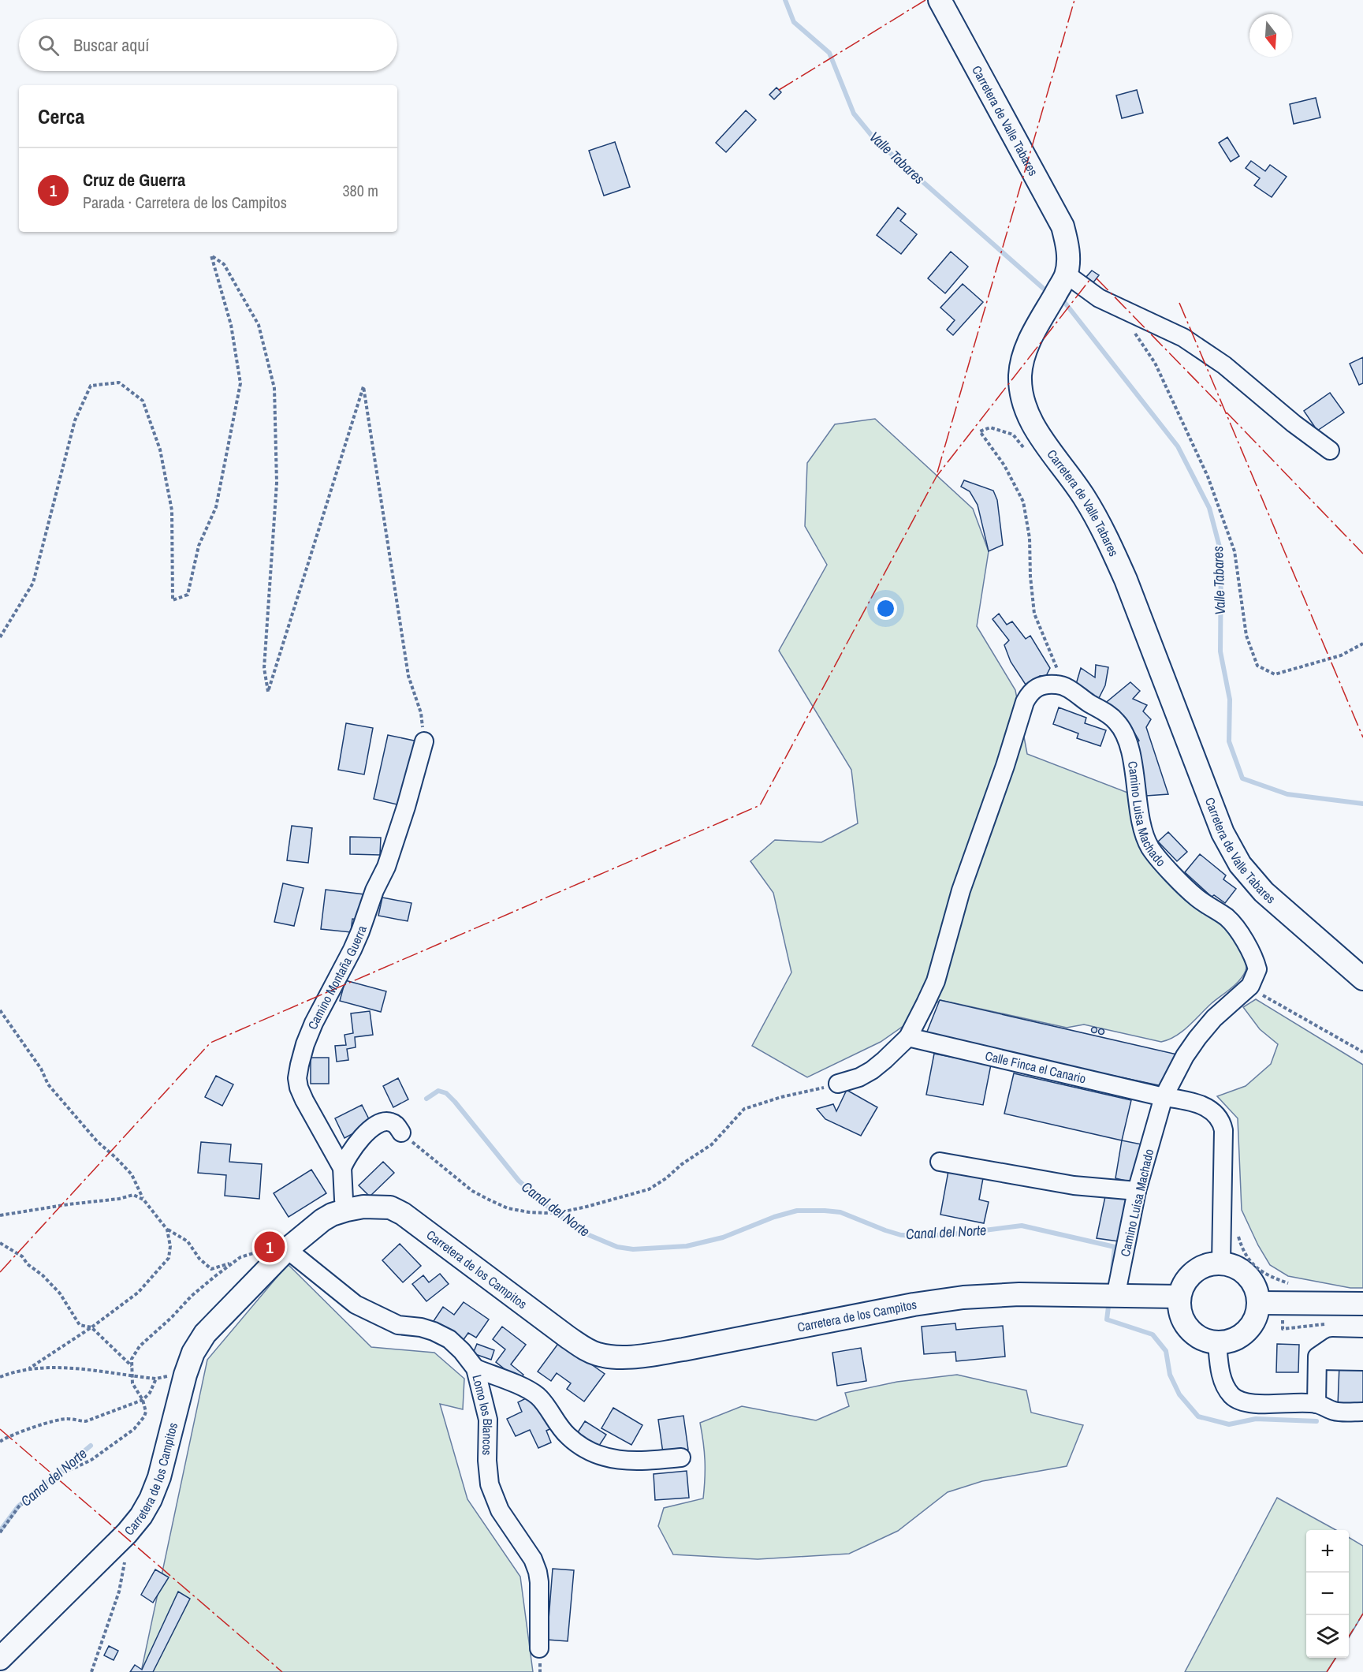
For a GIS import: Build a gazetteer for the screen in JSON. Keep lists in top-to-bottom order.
{
  "streets": {
    "main road": ["Carretera de Valle Tabares", "Carretera de los Campitos"],
    "street": [
      "Camino Luisa Machado",
      "Camino Montaña Guerra",
      "Calle Finca el Canario",
      "Lomo los Blancos"
    ]
  },
  "crossings": [
    ["Camino Luisa Machado", "Calle Finca el Canario"],
    ["Camino Luisa Machado", "Carretera de los Campitos"],
    ["Camino Montaña Guerra", "Carretera de los Campitos"],
    ["Calle Finca el Canario", "Carretera de los Campitos"],
    ["Carretera de los Campitos", "Lomo los Blancos"]
  ],
  "water": ["Valle Tabares", "Canal del Norte"],
  "north": "bottom",
  "page": {
    "search": "Buscar aquí",
    "heading": "Cerca",
    "list": [
      {
        "mark": "1",
        "name": "Cruz de Guerra",
        "note": "Parada · Carretera de los Campitos",
        "value": "380 m"
      }
    ],
    "pins": "1",
    "map_buttons": ["+", "−"]
  }
}
